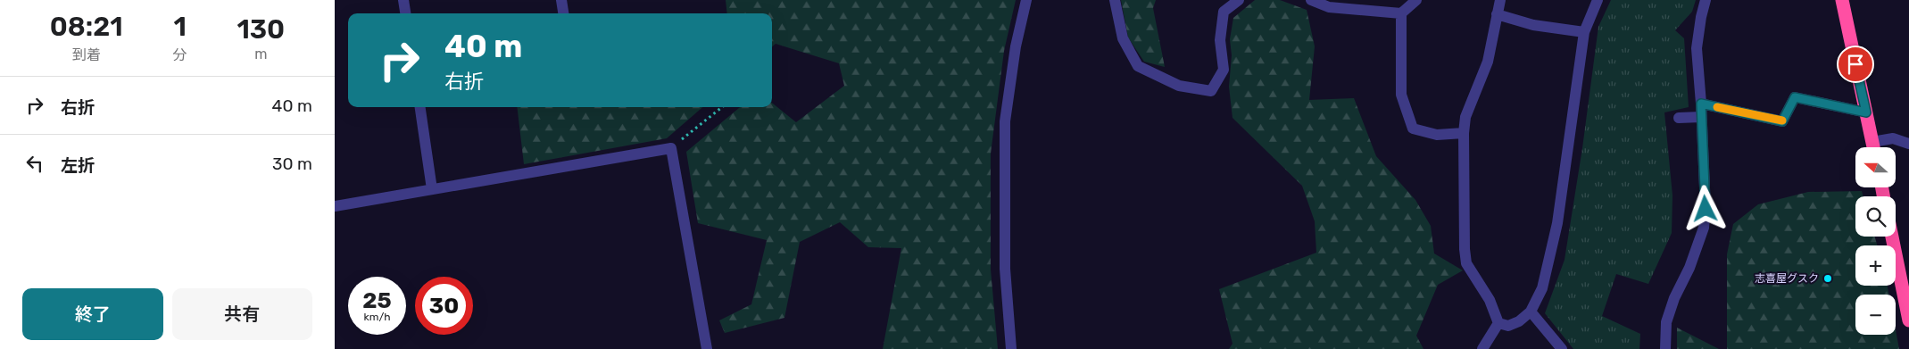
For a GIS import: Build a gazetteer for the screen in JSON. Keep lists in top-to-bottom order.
{
  "places": ["志喜屋グスク"],
  "north": "left",
  "page": {
    "eta": [
      "08:21",
      "到着",
      "1",
      "分",
      "130",
      "m"
    ],
    "turn": ["40 m", "右折"],
    "list": [
      {
        "name": "右折",
        "value": "40 m"
      },
      {
        "name": "左折",
        "value": "30 m"
      }
    ],
    "map_buttons": ["+", "−"],
    "speed": "25 km/h",
    "limit": "30",
    "buttons": ["終了", "共有"]
  }
}
